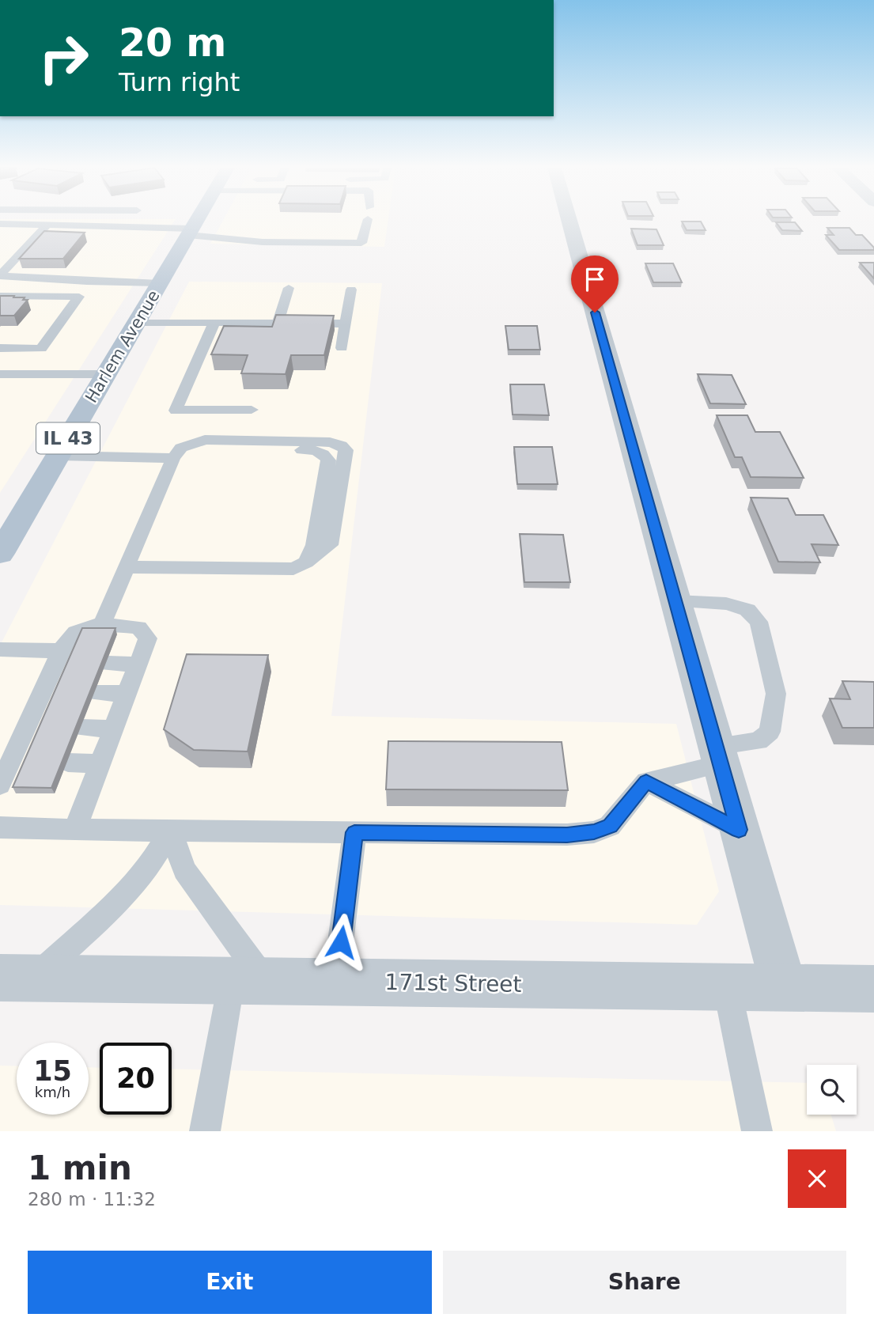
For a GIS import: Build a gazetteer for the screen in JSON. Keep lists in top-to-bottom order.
{
  "streets": {
    "main road": ["Harlem Avenue", "IL 43"],
    "street": ["171st Street"]
  },
  "page": {
    "turn": ["20 m", "Turn right"],
    "speed": "15 km/h",
    "limit": "20",
    "heading": ["1 min", "280 m · 11:32"],
    "buttons": ["Exit", "Share"]
  }
}
